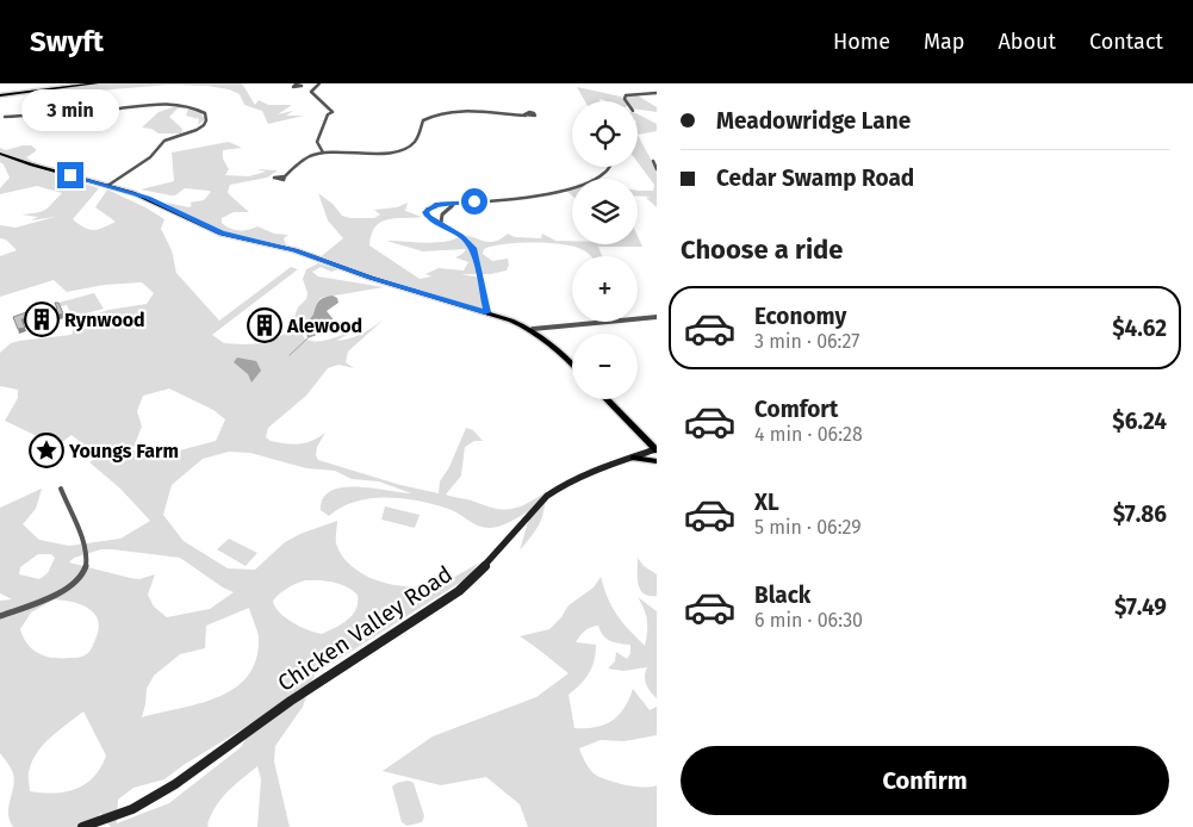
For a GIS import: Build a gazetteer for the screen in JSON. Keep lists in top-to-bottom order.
{
  "streets": {
    "main road": ["Chicken Valley Road"]
  },
  "places": {
    "building": ["Rynwood", "Alewood"],
    "place": ["Youngs Farm"]
  },
  "page": {
    "header": "Swyft",
    "nav": [
      "Home",
      "Map",
      "About",
      "Contact"
    ],
    "banner": ["Meadowridge Lane", "Cedar Swamp Road"],
    "bubble": "3 min",
    "map_buttons": ["+", "−"],
    "heading": "Choose a ride",
    "list": [
      {
        "name": "Economy",
        "note": "3 min · 06:27",
        "value": "$4.62"
      },
      {
        "name": "Comfort",
        "note": "4 min · 06:28",
        "value": "$6.24"
      },
      {
        "name": "XL",
        "note": "5 min · 06:29",
        "value": "$7.86"
      },
      {
        "name": "Black",
        "note": "6 min · 06:30",
        "value": "$7.49"
      }
    ],
    "buttons": "Confirm"
  }
}
